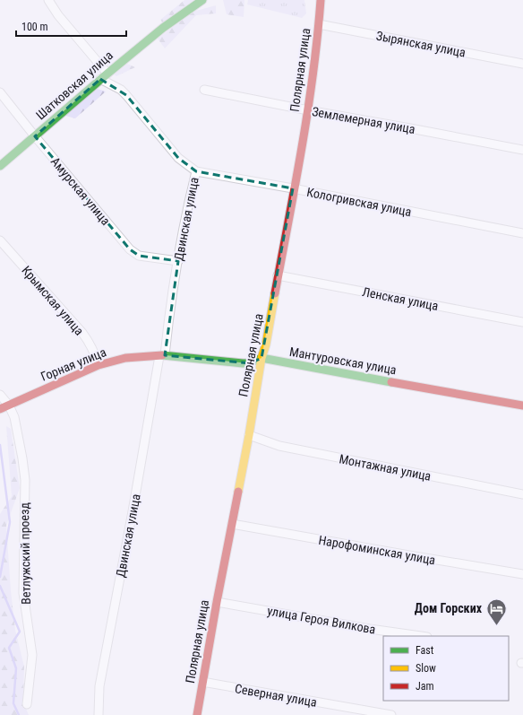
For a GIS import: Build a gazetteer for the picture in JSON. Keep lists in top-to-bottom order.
{
  "streets": {
    "street": [
      "Зырянская улица",
      "Полярная улица",
      "Шатковская улица",
      "Землемерная улица",
      "Амурская улица",
      "Кологривская улица",
      "Двинская улица",
      "Ленская улица",
      "Крымская улица",
      "Мантуровская улица",
      "Горная улица",
      "Монтажная улица",
      "Нарофоминская улица",
      "Ветлужский проезд",
      "улица Героя Вилкова",
      "Северная улица"
    ]
  },
  "crossings": [
    ["Зырянская улица", "Полярная улица"],
    ["Полярная улица", "Землемерная улица"],
    ["Полярная улица", "Кологривская улица"],
    ["Полярная улица", "Ленская улица"],
    ["Полярная улица", "Мантуровская улица"],
    ["Полярная улица", "Монтажная улица"],
    ["Полярная улица", "Нарофоминская улица"],
    ["Полярная улица", "улица Героя Вилкова"],
    ["Полярная улица", "Северная улица"],
    ["Шатковская улица", "Амурская улица"],
    ["Шатковская улица", "Двинская улица"],
    ["Амурская улица", "Двинская улица"],
    ["Кологривская улица", "Двинская улица"],
    ["Двинская улица", "Горная улица"],
    ["Крымская улица", "Горная улица"],
    ["Горная улица", "Ветлужский проезд"]
  ],
  "places": {
    "hotel": ["Дом Горских"]
  },
  "legend": ["Fast", "Slow", "Jam"],
  "scale_bar": "100 m"
}
